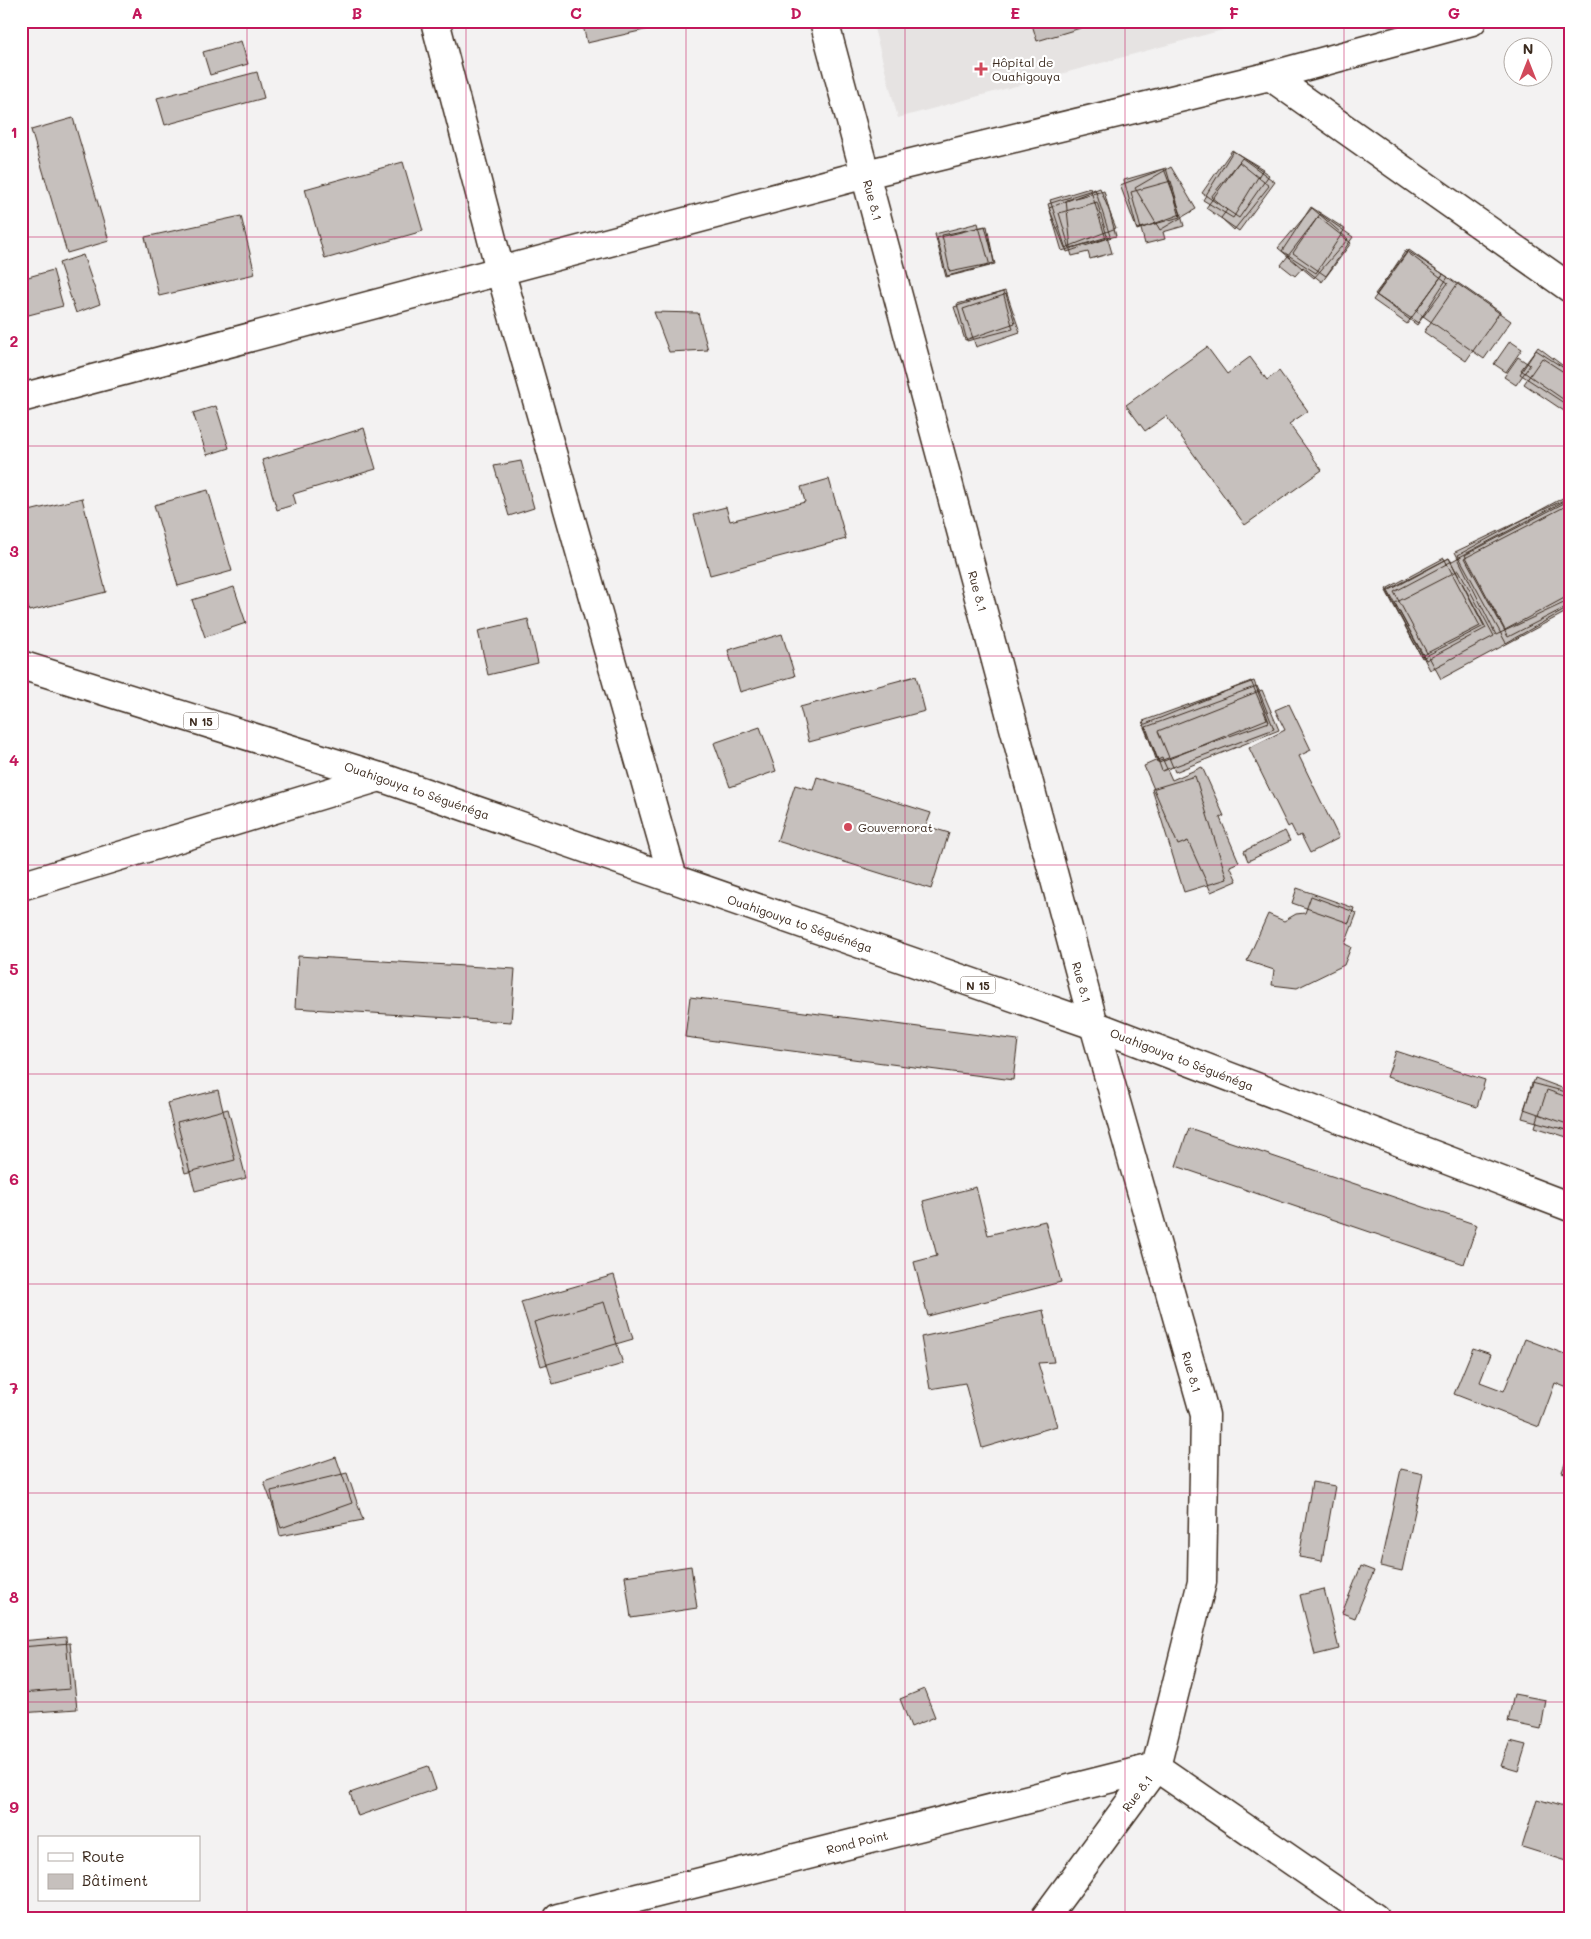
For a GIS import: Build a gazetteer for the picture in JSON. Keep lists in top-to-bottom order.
{
  "streets": {
    "street": [
      "Rue 8.1",
      "N 15",
      "Ouahigouya to Séguénéga",
      "Rond Point"
    ]
  },
  "crossings": [
    ["Rue 8.1", "Ouahigouya to Séguénéga"],
    ["Rue 8.1", "Rond Point"]
  ],
  "places": {
    "health": ["Hôpital de Ouahigouya"],
    "other": ["Gouvernorat"]
  },
  "legend": ["Route", "Bâtiment"],
  "north": "top",
  "grid": {
    "columns": [
      "A",
      "B",
      "C",
      "D",
      "E",
      "F",
      "G"
    ],
    "rows": [
      "1",
      "2",
      "3",
      "4",
      "5",
      "6",
      "7",
      "8",
      "9"
    ]
  }
}
